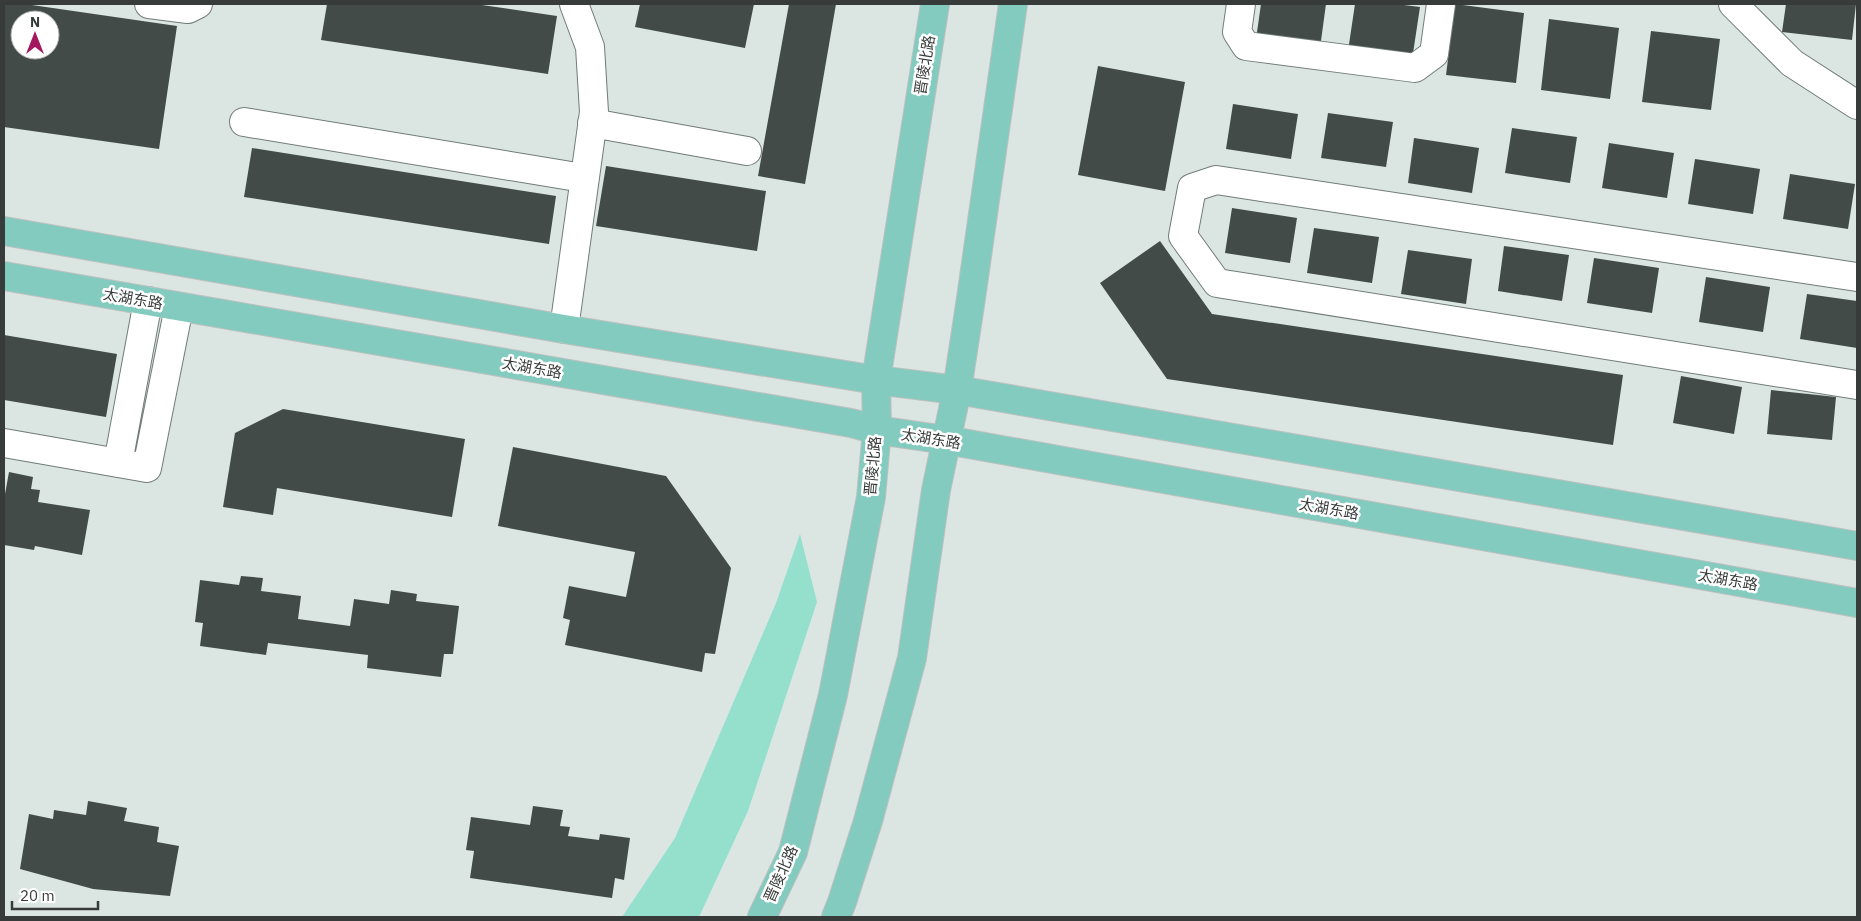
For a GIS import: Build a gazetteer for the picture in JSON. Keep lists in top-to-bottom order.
{
  "streets": {
    "main road": ["晋陵北路", "太湖东路"]
  },
  "crossings": [
    ["晋陵北路", "太湖东路"]
  ],
  "scale_bar": "20 m",
  "north": "top"
}
